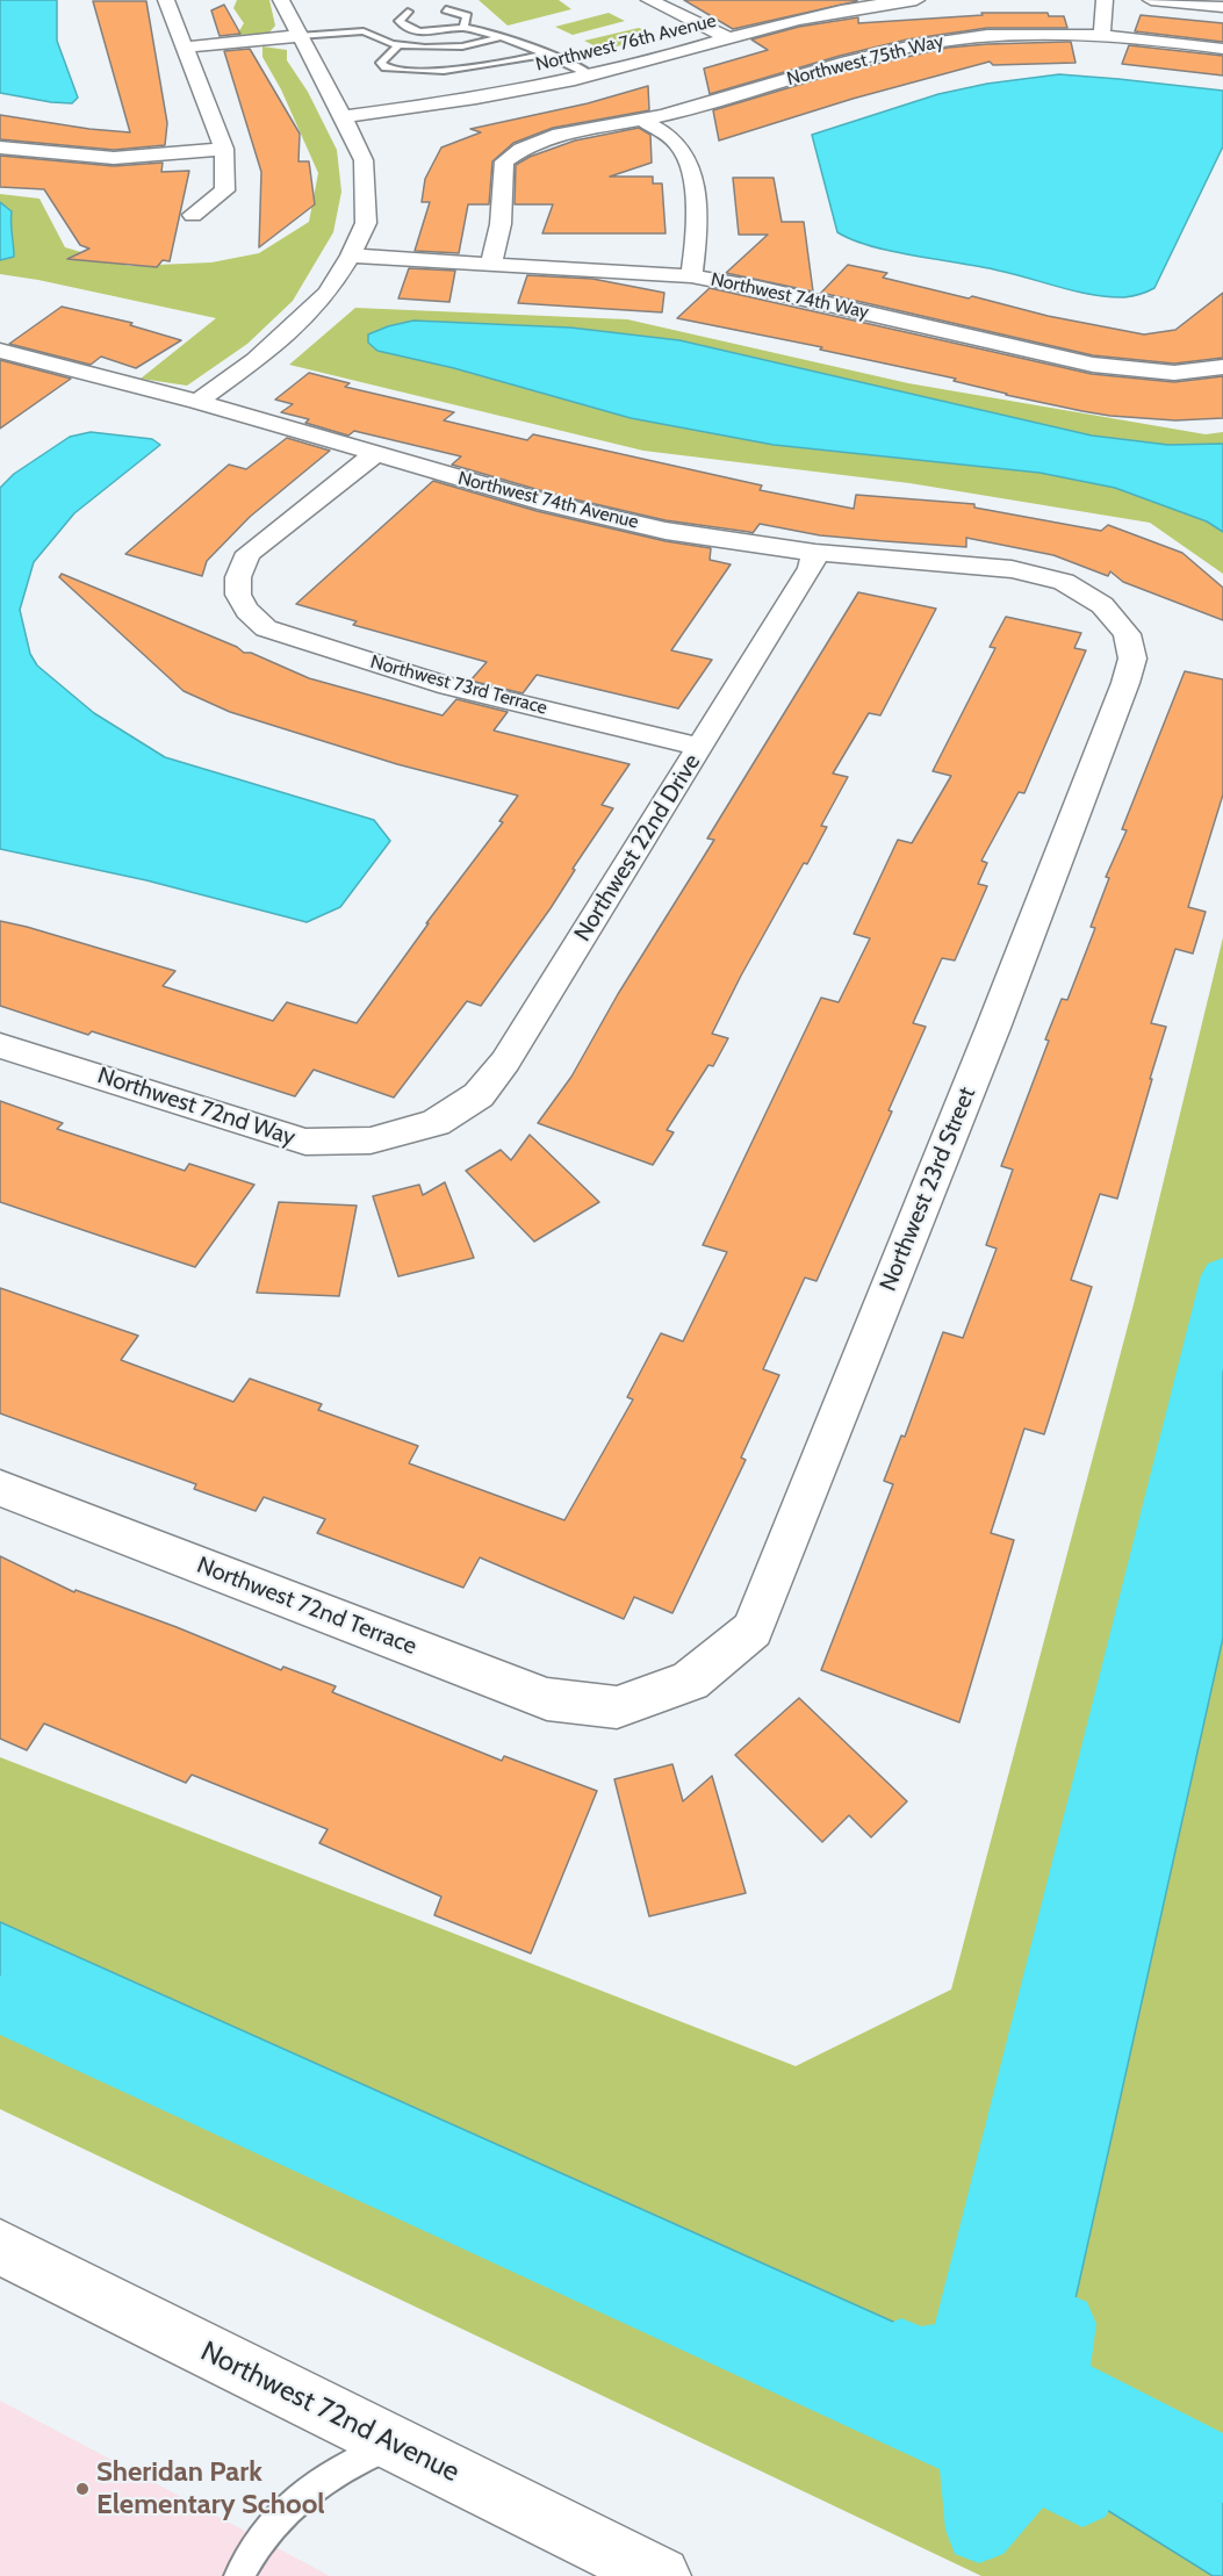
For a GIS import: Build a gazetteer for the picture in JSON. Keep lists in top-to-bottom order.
{
  "streets": {
    "street": [
      "Northwest 76th Avenue",
      "Northwest 75th Way",
      "Northwest 74th Way",
      "Northwest 74th Avenue",
      "Northwest 73rd Terrace",
      "Northwest 22nd Drive",
      "Northwest 72nd Way",
      "Northwest 23rd Street",
      "Northwest 72nd Terrace",
      "Northwest 72nd Avenue"
    ]
  },
  "crossings": [
    ["Northwest 75th Way", "Northwest 74th Way"],
    ["Northwest 74th Avenue", "Northwest 73rd Terrace"],
    ["Northwest 74th Avenue", "Northwest 22nd Drive"],
    ["Northwest 74th Avenue", "Northwest 23rd Street"],
    ["Northwest 73rd Terrace", "Northwest 22nd Drive"],
    ["Northwest 22nd Drive", "Northwest 72nd Way"],
    ["Northwest 23rd Street", "Northwest 72nd Terrace"]
  ],
  "places": ["Sheridan Park Elementary School"]
}
